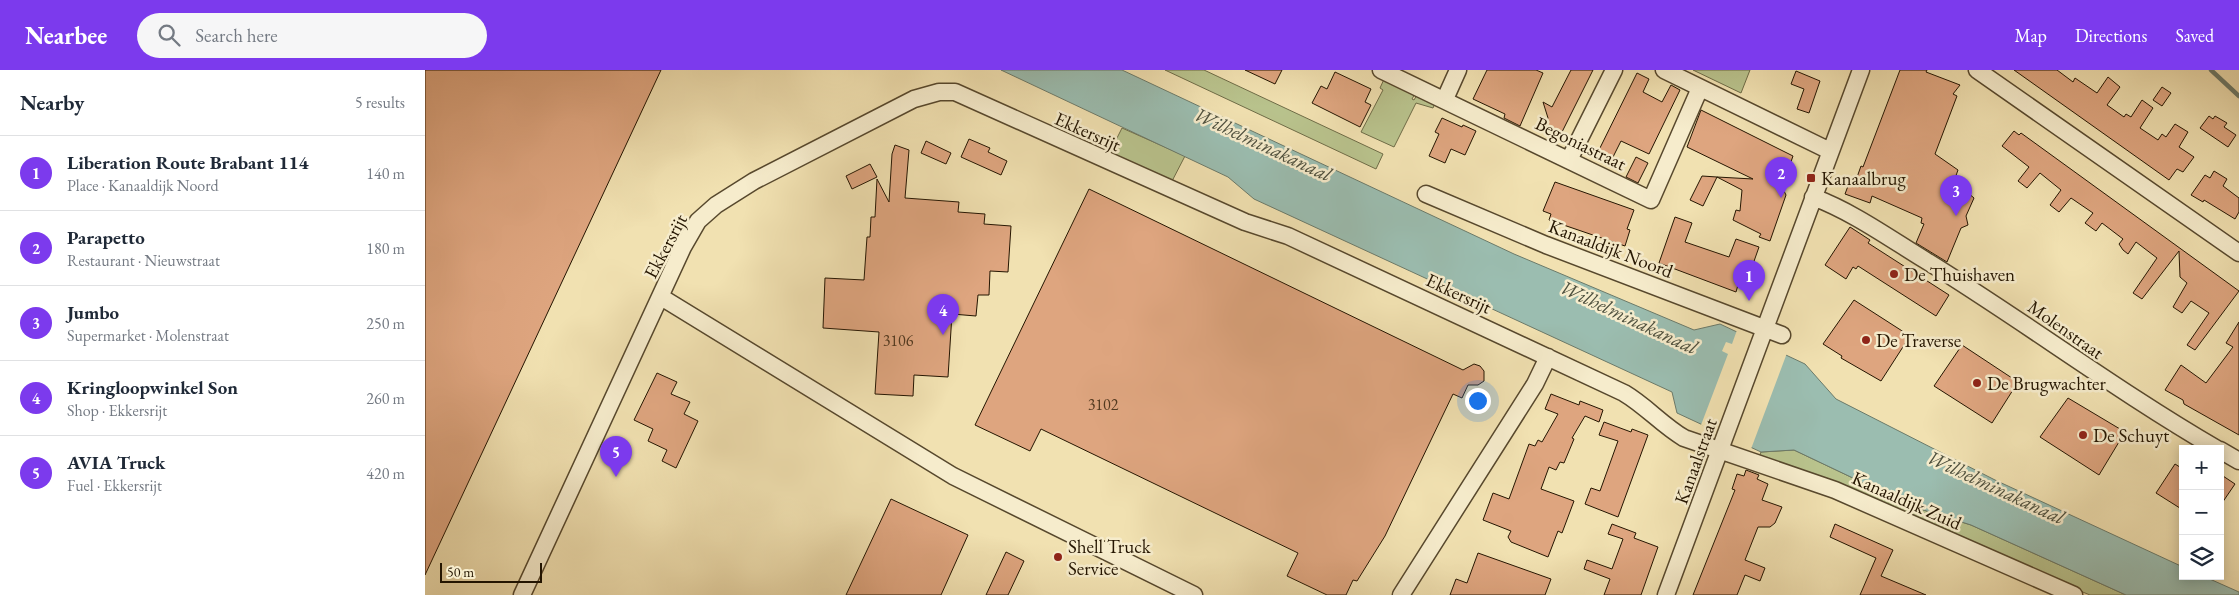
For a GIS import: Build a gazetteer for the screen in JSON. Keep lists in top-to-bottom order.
{
  "streets": {
    "street": [
      "Ekkersrijt",
      "Begoniastraat",
      "Kanaaldijk Noord",
      "Molenstraat",
      "Kanaalstraat",
      "Kanaaldijk Zuid"
    ]
  },
  "crossings": [
    ["Ekkersrijt", "Kanaalstraat"],
    ["Ekkersrijt", "Kanaaldijk Zuid"],
    ["Kanaaldijk Noord", "Kanaalstraat"],
    ["Molenstraat", "Kanaalstraat"],
    ["Kanaalstraat", "Kanaaldijk Zuid"]
  ],
  "water": ["Wilhelminakanaal"],
  "places": {
    "transit": ["Kanaalbrug"],
    "other": [
      "De Thuishaven",
      "De Traverse",
      "De Brugwachter",
      "De Schuyt",
      "Shell Truck Service"
    ]
  },
  "house_numbers": ["3106", "3102"],
  "scale_bar": "50 m",
  "page": {
    "header": "Nearbee",
    "search": "Search here",
    "nav": ["Map", "Directions", "Saved"],
    "heading": ["Nearby", "5 results"],
    "list": [
      {
        "mark": "1",
        "name": "Liberation Route Brabant 114",
        "note": "Place · Kanaaldijk Noord",
        "value": "140 m"
      },
      {
        "mark": "2",
        "name": "Parapetto",
        "note": "Restaurant · Nieuwstraat",
        "value": "180 m"
      },
      {
        "mark": "3",
        "name": "Jumbo",
        "note": "Supermarket · Molenstraat",
        "value": "250 m"
      },
      {
        "mark": "4",
        "name": "Kringloopwinkel Son",
        "note": "Shop · Ekkersrijt",
        "value": "260 m"
      },
      {
        "mark": "5",
        "name": "AVIA Truck",
        "note": "Fuel · Ekkersrijt",
        "value": "420 m"
      }
    ],
    "pins": [
      "2",
      "3",
      "1",
      "4",
      "5"
    ],
    "map_buttons": ["+", "−"],
    "scale": "50 m"
  }
}
